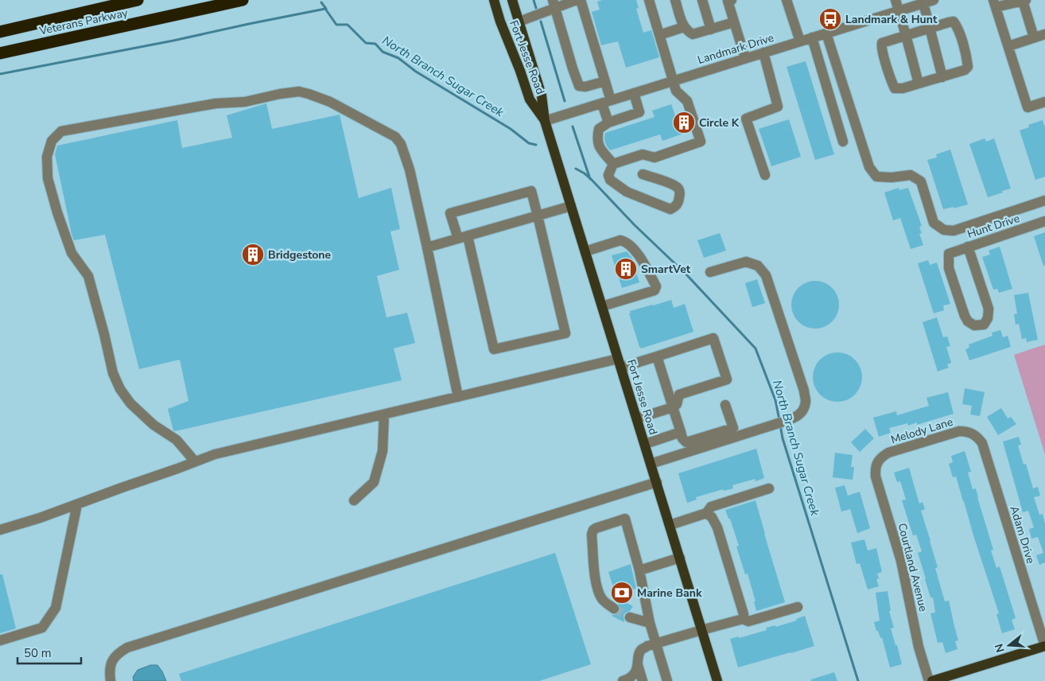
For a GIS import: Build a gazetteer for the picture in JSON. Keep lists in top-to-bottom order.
{
  "streets": {
    "highway": ["Veterans Parkway"],
    "main road": ["Fort Jesse Road"],
    "street": [
      "Landmark Drive",
      "Hunt Drive",
      "Melody Lane",
      "Adam Drive",
      "Courtland Avenue"
    ]
  },
  "crossings": [
    ["Landmark Drive", "Fort Jesse Road"],
    ["Melody Lane", "Adam Drive"],
    ["Melody Lane", "Courtland Avenue"]
  ],
  "water": ["North Branch Sugar Creek"],
  "places": {
    "bus stop": ["Landmark & Hunt"],
    "building": ["Circle K", "Bridgestone", "SmartVet"],
    "bank": ["Marine Bank"]
  },
  "scale_bar": "50 m",
  "north": "left"
}
